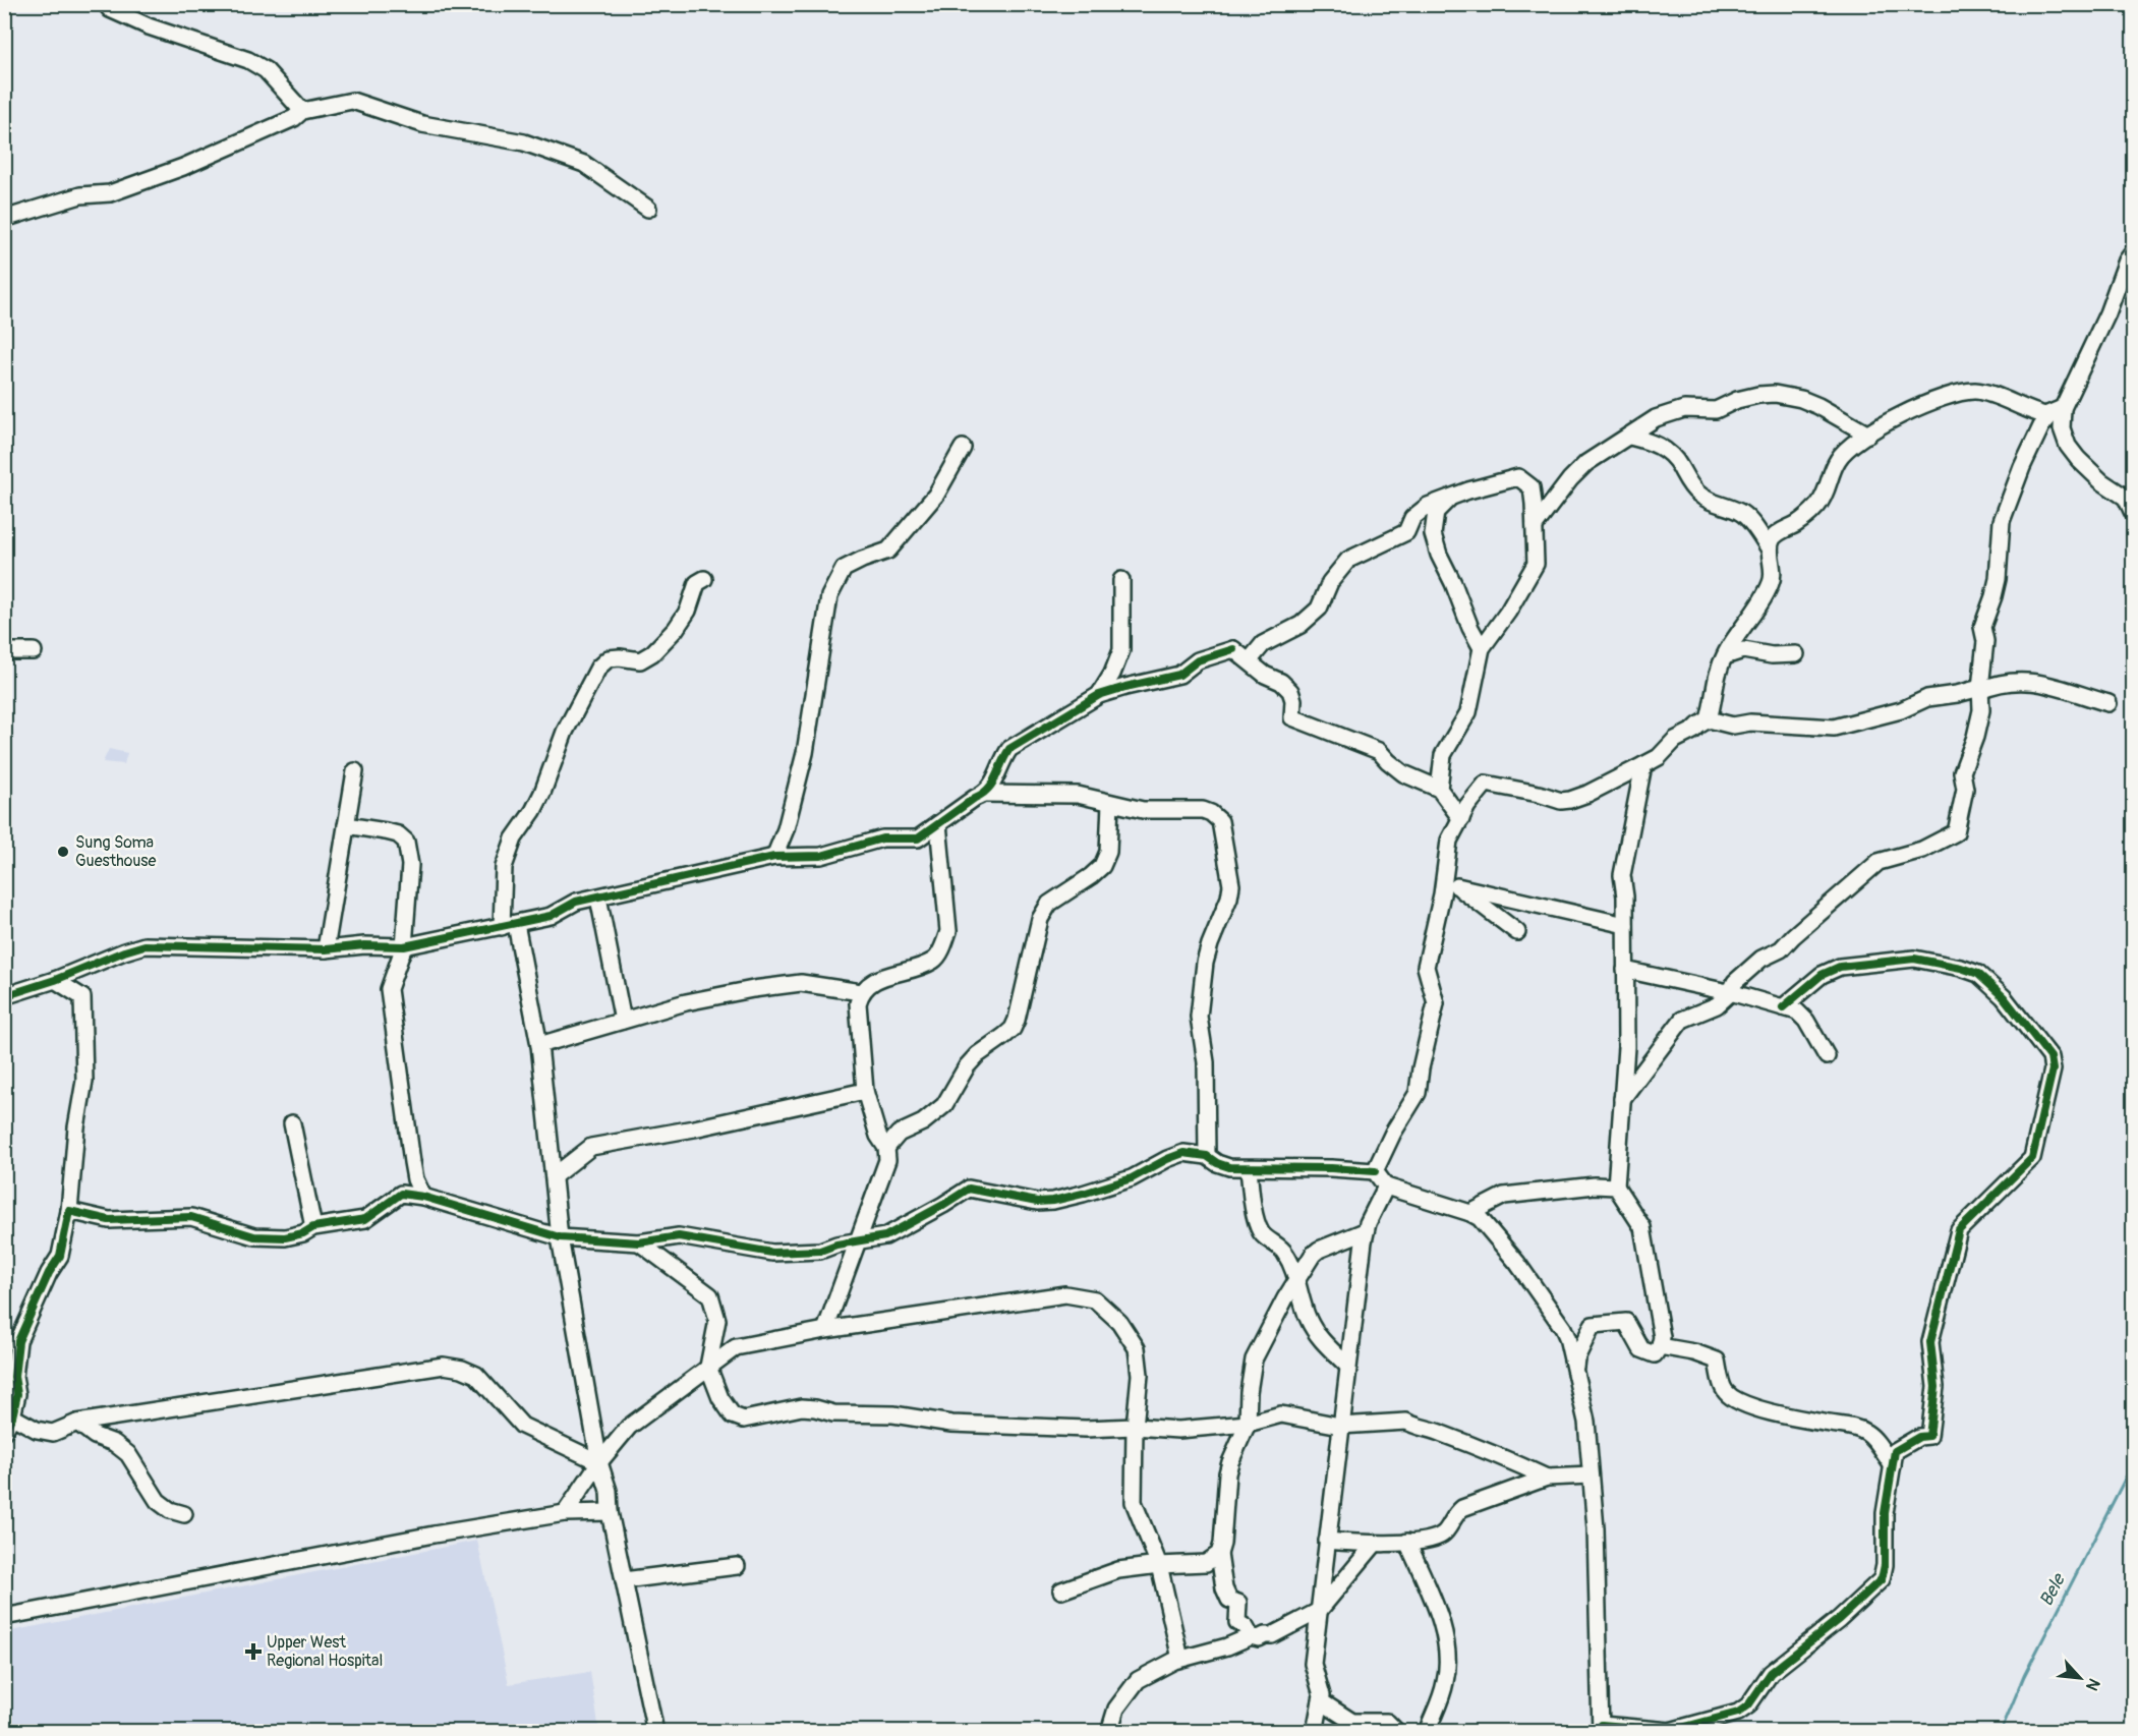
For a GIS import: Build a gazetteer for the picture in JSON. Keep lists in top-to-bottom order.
{
  "water": ["Bele"],
  "places": {
    "other": ["Sung Soma Guesthouse"],
    "health": ["Upper West Regional Hospital"]
  },
  "north": "bottom right"
}
